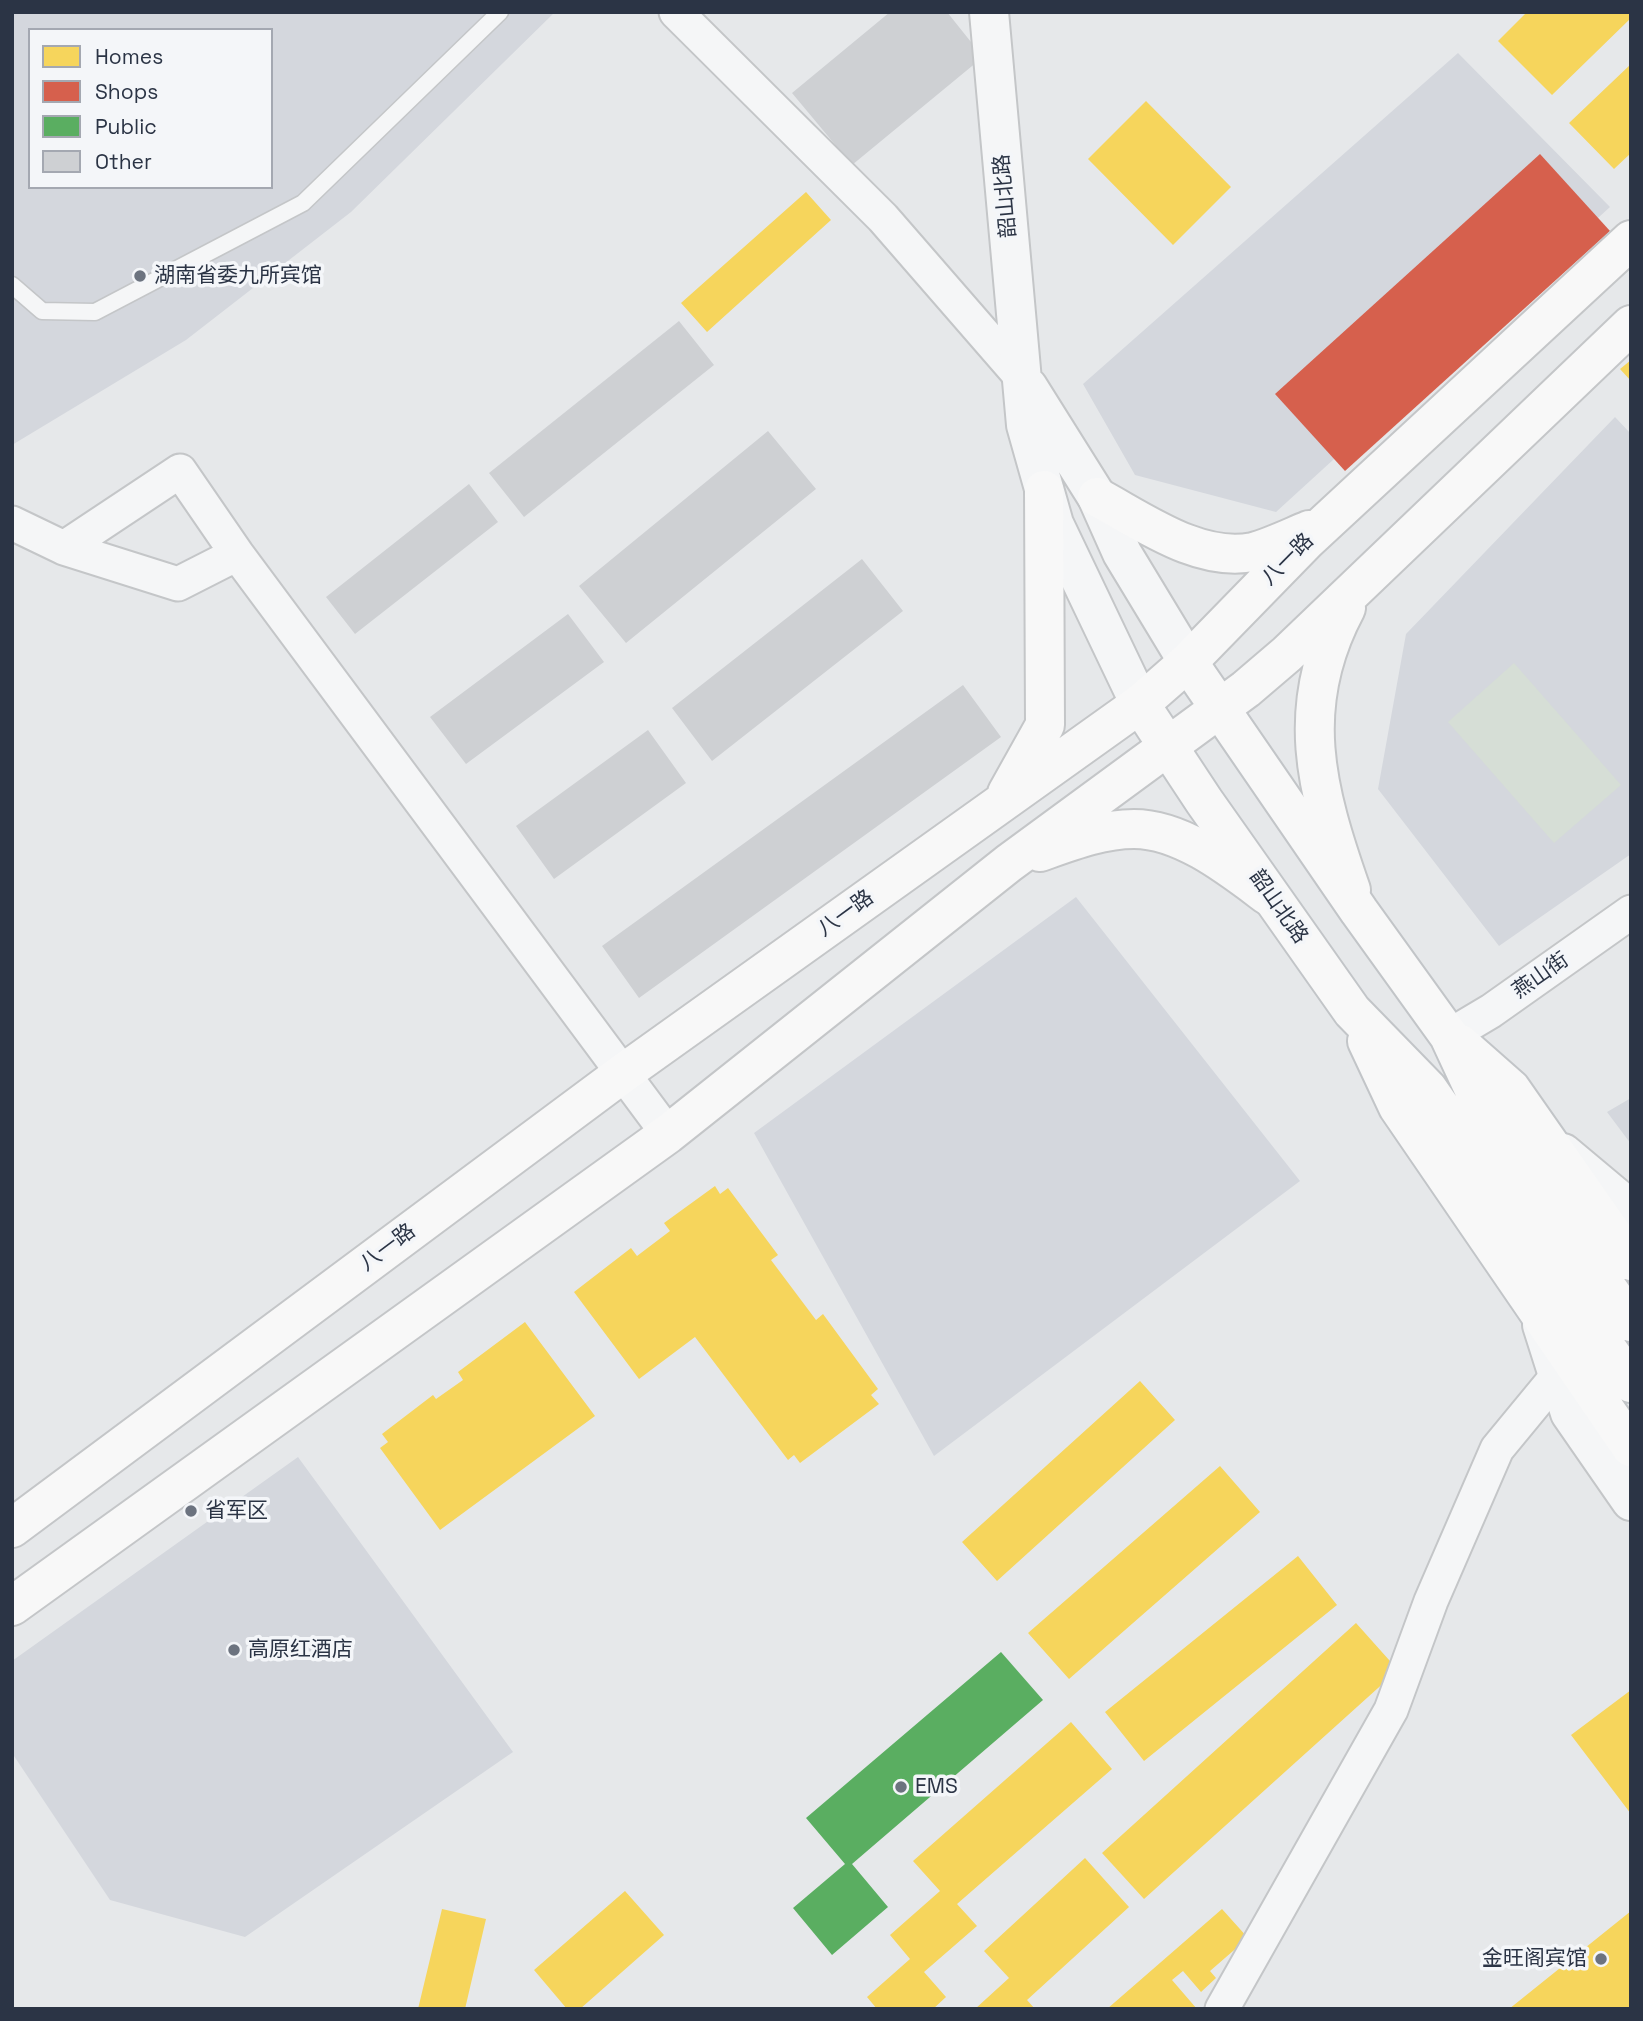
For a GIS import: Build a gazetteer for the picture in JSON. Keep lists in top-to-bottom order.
{
  "streets": {
    "main road": ["韶山北路", "八一路"],
    "street": ["燕山街"]
  },
  "crossings": [
    ["韶山北路", "八一路"],
    ["韶山北路", "燕山街"]
  ],
  "places": [
    "湖南省委九所宾馆",
    "省军区",
    "高原红酒店",
    "EMS",
    "金旺阁宾馆"
  ],
  "legend": [
    "Homes",
    "Shops",
    "Public",
    "Other"
  ]
}
